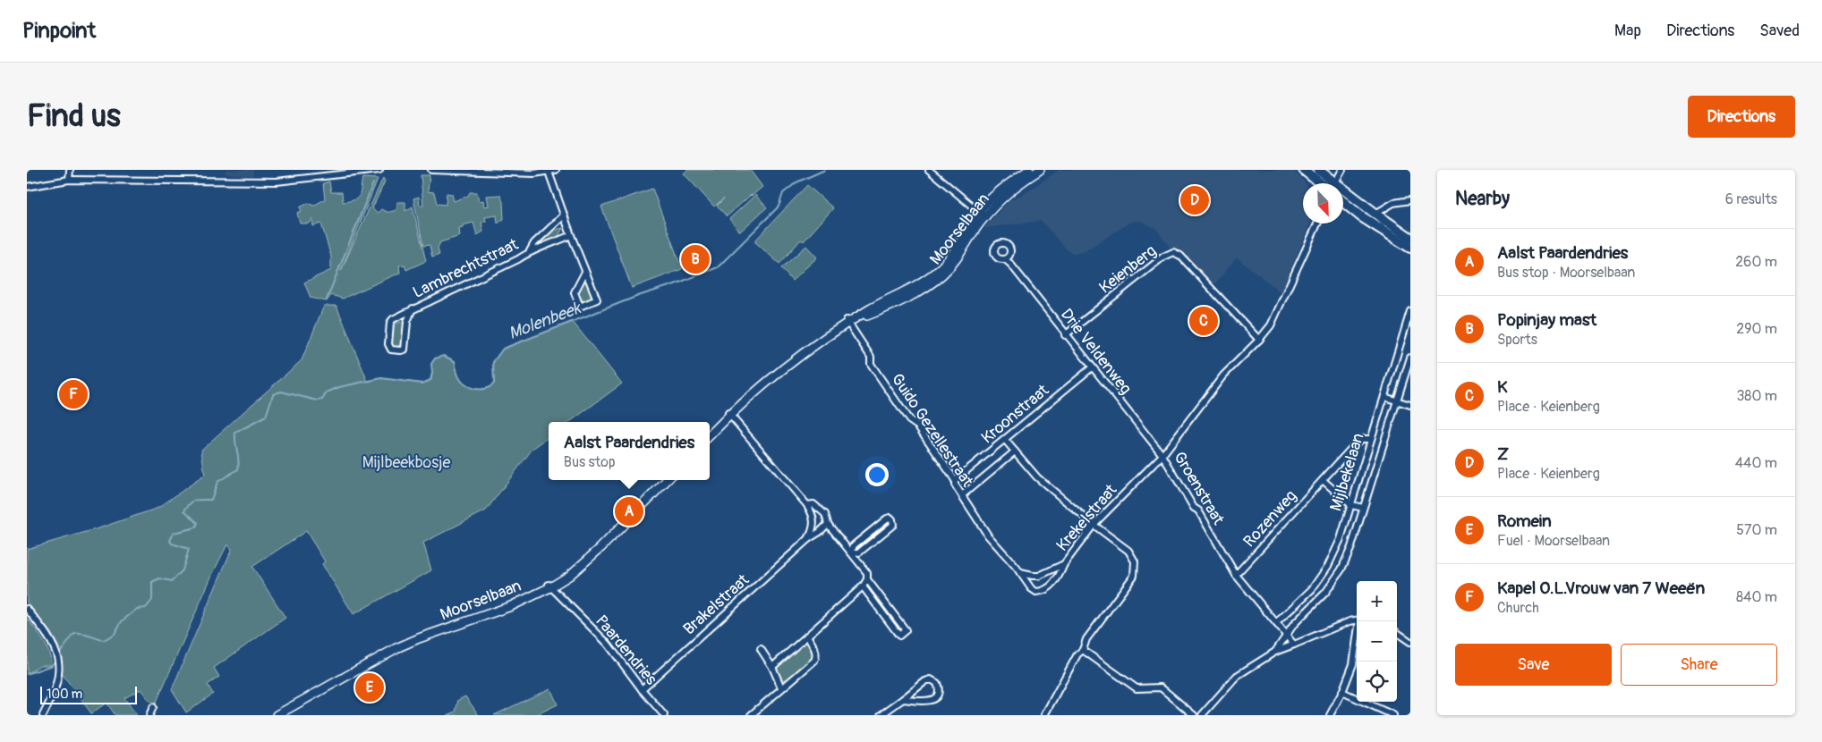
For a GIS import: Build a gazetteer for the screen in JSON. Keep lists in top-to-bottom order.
{
  "streets": {
    "main road": ["Moorselbaan"],
    "street": [
      "Lambrechtstraat",
      "Keienberg",
      "Drie Veldenweg",
      "Kroonstraat",
      "Guido Gezellestraat",
      "Mijlbekelaan",
      "Groenstraat",
      "Krekelstraat",
      "Rozenweg",
      "Brakelstraat",
      "Paardendries"
    ]
  },
  "crossings": [
    ["Moorselbaan", "Guido Gezellestraat"],
    ["Moorselbaan", "Paardendries"],
    ["Keienberg", "Drie Veldenweg"],
    ["Keienberg", "Groenstraat"],
    ["Drie Veldenweg", "Kroonstraat"],
    ["Drie Veldenweg", "Groenstraat"],
    ["Drie Veldenweg", "Krekelstraat"],
    ["Kroonstraat", "Guido Gezellestraat"],
    ["Guido Gezellestraat", "Krekelstraat"],
    ["Mijlbekelaan", "Groenstraat"],
    ["Mijlbekelaan", "Rozenweg"],
    ["Groenstraat", "Krekelstraat"],
    ["Groenstraat", "Rozenweg"],
    ["Brakelstraat", "Paardendries"]
  ],
  "water": ["Molenbeek"],
  "parks": ["Mijlbeekbosje"],
  "scale_bar": "100 m",
  "north": "bottom right",
  "page": {
    "header": "Pinpoint",
    "nav": ["Map", "Directions", "Saved"],
    "buttons": [
      "Directions",
      ["Save", "Share"]
    ],
    "title": "Find us",
    "heading": ["Nearby", "6 results"],
    "pins": [
      "D",
      "B",
      "C",
      "F",
      "A",
      "E"
    ],
    "list": [
      {
        "mark": "A",
        "name": "Aalst Paardendries",
        "note": "Bus stop · Moorselbaan",
        "value": "260 m"
      },
      {
        "mark": "B",
        "name": "Popinjay mast",
        "note": "Sports",
        "value": "290 m"
      },
      {
        "mark": "C",
        "name": "K",
        "note": "Place · Keienberg",
        "value": "380 m"
      },
      {
        "mark": "D",
        "name": "Z",
        "note": "Place · Keienberg",
        "value": "440 m"
      },
      {
        "mark": "E",
        "name": "Romein",
        "note": "Fuel · Moorselbaan",
        "value": "570 m"
      },
      {
        "mark": "F",
        "name": "Kapel O.L.Vrouw van 7 Weeën",
        "note": "Church",
        "value": "840 m"
      }
    ],
    "popup": ["Aalst Paardendries", "Bus stop"],
    "map_buttons": ["+", "−"],
    "scale": "100 m"
  }
}
